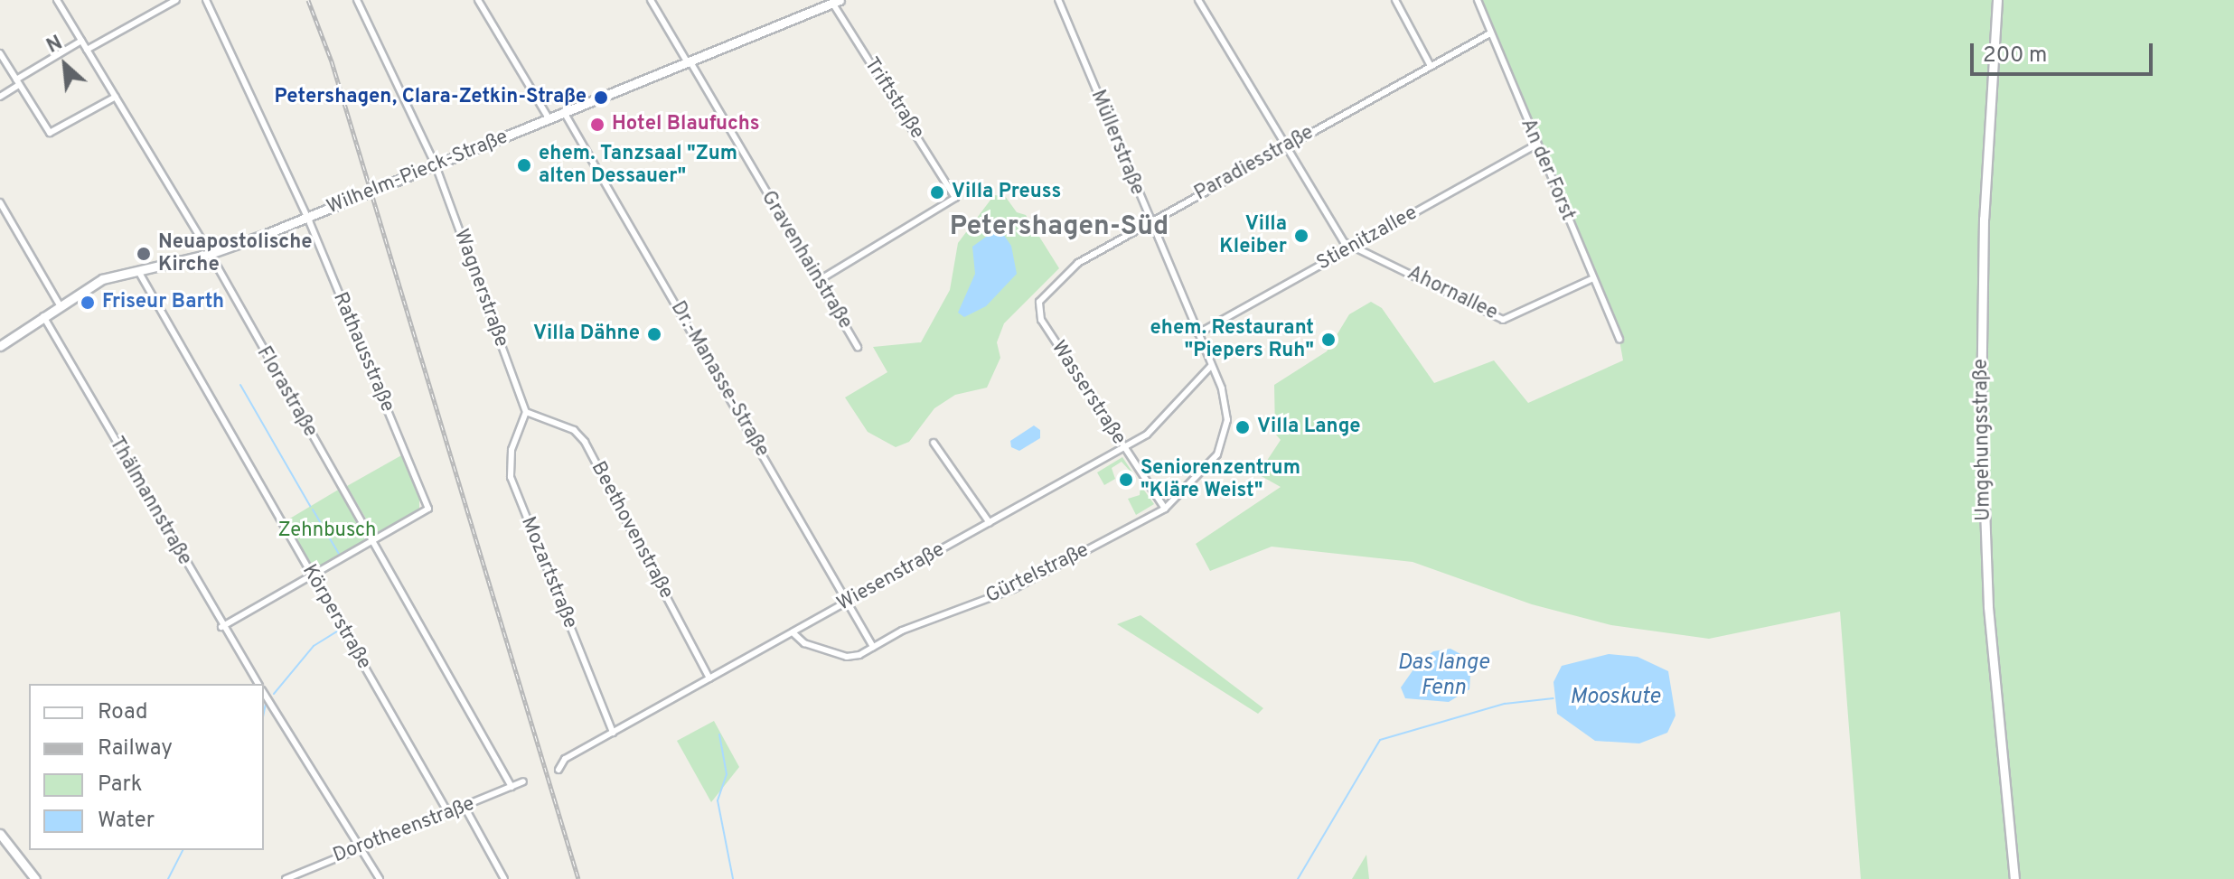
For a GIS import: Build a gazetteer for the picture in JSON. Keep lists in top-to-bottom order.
{
  "streets": {
    "main road": ["Wilhelm-Pieck-Straße", "Umgehungsstraße"],
    "street": [
      "Triftstraße",
      "Müllerstraße",
      "Paradiesstraße",
      "An der Forst",
      "Stienitzallee",
      "Gravenhainstraße",
      "Wagnerstraße",
      "Ahornallee",
      "Rathausstraße",
      "Dr.-Manasse-Straße",
      "Florastraße",
      "Wasserstraße",
      "Thälmannstraße",
      "Beethovenstraße",
      "Mozartstraße",
      "Gürtelstraße",
      "Wiesenstraße",
      "Körperstraße",
      "Dorotheenstraße"
    ]
  },
  "crossings": [
    ["Triftstraße", "Wilhelm-Pieck-Straße"],
    ["Triftstraße", "Gravenhainstraße"],
    ["Müllerstraße", "Paradiesstraße"],
    ["Müllerstraße", "Stienitzallee"],
    ["Müllerstraße", "Gürtelstraße"],
    ["Müllerstraße", "Wiesenstraße"],
    ["Paradiesstraße", "An der Forst"],
    ["Paradiesstraße", "Wasserstraße"],
    ["An der Forst", "Stienitzallee"],
    ["An der Forst", "Ahornallee"],
    ["Wilhelm-Pieck-Straße", "Gravenhainstraße"],
    ["Wilhelm-Pieck-Straße", "Wagnerstraße"],
    ["Wilhelm-Pieck-Straße", "Rathausstraße"],
    ["Wilhelm-Pieck-Straße", "Dr.-Manasse-Straße"],
    ["Wilhelm-Pieck-Straße", "Florastraße"],
    ["Wilhelm-Pieck-Straße", "Thälmannstraße"],
    ["Wilhelm-Pieck-Straße", "Körperstraße"],
    ["Stienitzallee", "Ahornallee"],
    ["Wagnerstraße", "Beethovenstraße"],
    ["Wagnerstraße", "Mozartstraße"],
    ["Rathausstraße", "Florastraße"],
    ["Dr.-Manasse-Straße", "Gürtelstraße"],
    ["Dr.-Manasse-Straße", "Wiesenstraße"],
    ["Florastraße", "Dorotheenstraße"],
    ["Wasserstraße", "Gürtelstraße"],
    ["Wasserstraße", "Wiesenstraße"],
    ["Thälmannstraße", "Dorotheenstraße"],
    ["Beethovenstraße", "Mozartstraße"],
    ["Beethovenstraße", "Wiesenstraße"],
    ["Mozartstraße", "Wiesenstraße"],
    ["Gürtelstraße", "Wiesenstraße"],
    ["Körperstraße", "Dorotheenstraße"]
  ],
  "districts": ["Petershagen-Süd"],
  "water": ["Das lange Fenn", "Mooskute"],
  "parks": ["Zehnbusch"],
  "places": [
    "Petershagen, Clara-Zetkin-Straße",
    "Hotel Blaufuchs",
    "ehem. Tanzsaal \"Zum alten Dessauer\"",
    "Villa Preuss",
    "Villa Kleiber",
    "Neuapostolische Kirche",
    "Friseur Barth",
    "Villa Dähne",
    "ehem. Restaurant \"Piepers Ruh\"",
    "Villa Lange",
    "Seniorenzentrum \"Kläre Weist\""
  ],
  "legend": [
    "Road",
    "Railway",
    "Park",
    "Water"
  ],
  "scale_bar": "200 m",
  "north": "top left"
}
